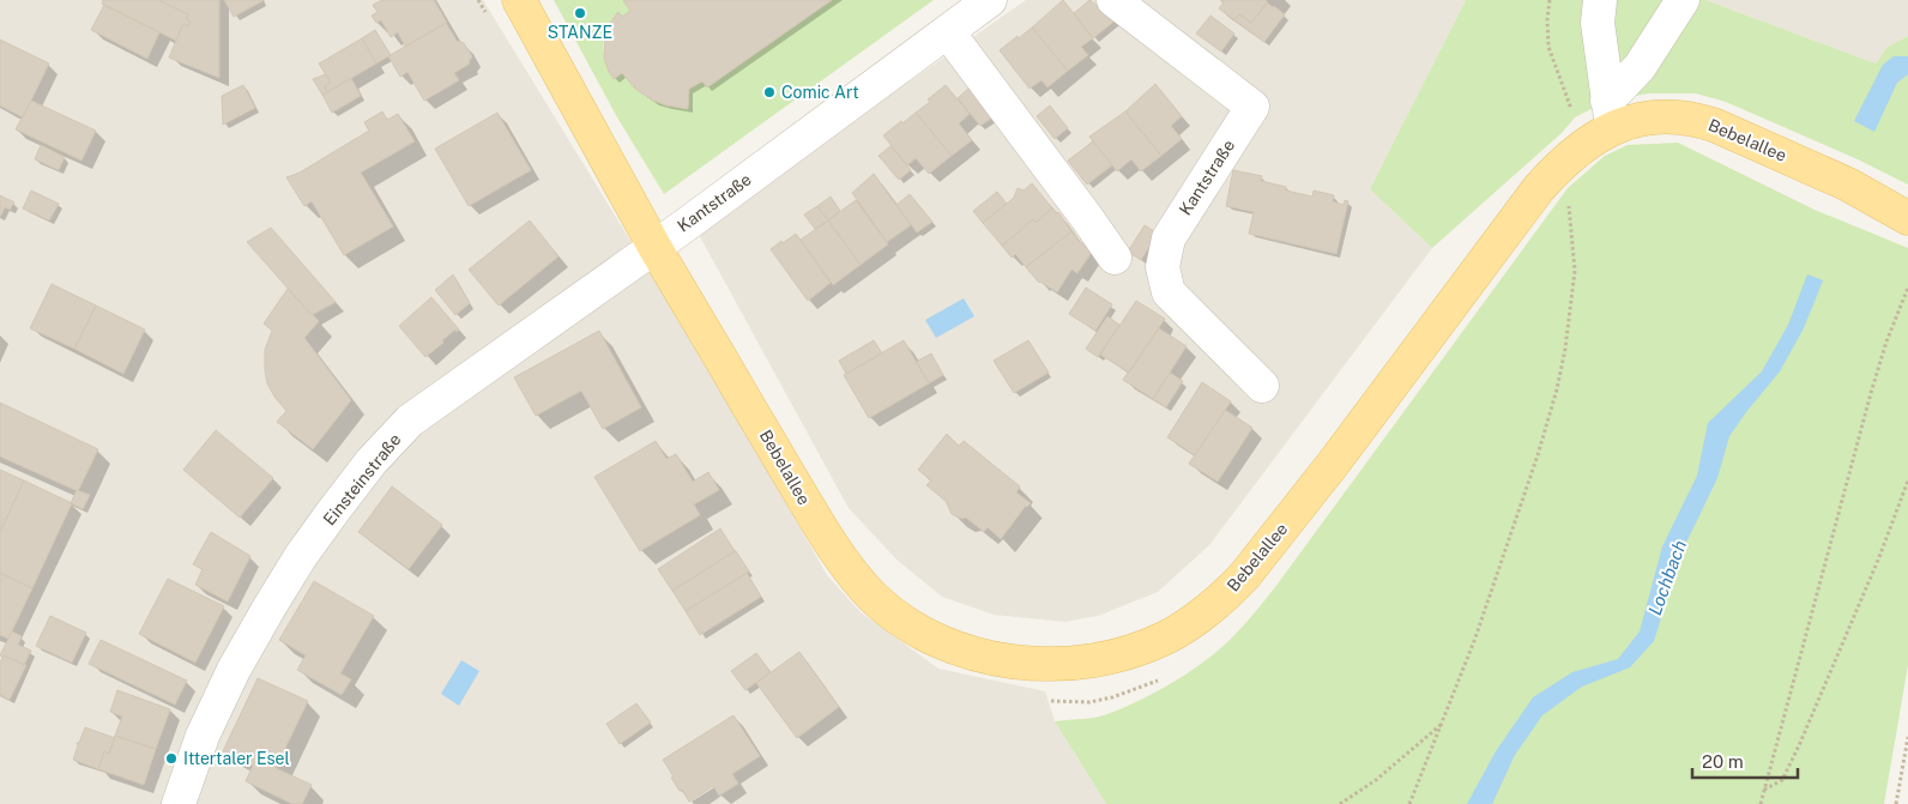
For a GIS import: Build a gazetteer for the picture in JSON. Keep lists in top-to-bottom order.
{
  "streets": {
    "main road": ["Bebelallee"],
    "street": ["Kantstraße", "Einsteinstraße"]
  },
  "crossings": [
    ["Bebelallee", "Kantstraße"],
    ["Bebelallee", "Einsteinstraße"],
    ["Kantstraße", "Einsteinstraße"]
  ],
  "water": ["Lochbach"],
  "places": ["STANZE", "Comic Art", "Ittertaler Esel"],
  "scale_bar": "20 m"
}
